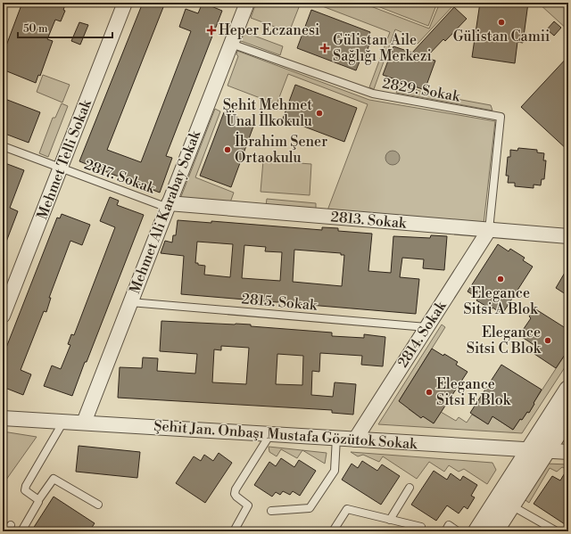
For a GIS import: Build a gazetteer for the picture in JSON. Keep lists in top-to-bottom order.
{
  "streets": {
    "street": [
      "Mehmet Telli Sokak",
      "Mehmet Ali Karabay Sokak",
      "2813. Sokak",
      "2814. Sokak",
      "Şehit Jan. Onbaşı Mustafa Gözütok Sokak"
    ],
    "lane": ["2829. Sokak", "2817. Sokak", "2815. Sokak"]
  },
  "crossings": [
    ["2829. Sokak", "Mehmet Ali Karabay Sokak"],
    ["2829. Sokak", "2813. Sokak"],
    ["2829. Sokak", "2814. Sokak"],
    ["Mehmet Telli Sokak", "2817. Sokak"],
    ["2817. Sokak", "Mehmet Ali Karabay Sokak"],
    ["2817. Sokak", "2813. Sokak"],
    ["Mehmet Ali Karabay Sokak", "2813. Sokak"],
    ["Mehmet Ali Karabay Sokak", "2815. Sokak"],
    ["Mehmet Ali Karabay Sokak", "Şehit Jan. Onbaşı Mustafa Gözütok Sokak"],
    ["2813. Sokak", "2814. Sokak"],
    ["2815. Sokak", "2814. Sokak"],
    ["2814. Sokak", "Şehit Jan. Onbaşı Mustafa Gözütok Sokak"]
  ],
  "places": {
    "other": [
      "Gülistan Camii",
      "Şehit Mehmet Ünal İlkokulu",
      "İbrahim Şener Ortaokulu",
      "Elegance Sitsi A Blok",
      "Elegance Sitsi C Blok",
      "Elegance Sitsi E Blok"
    ],
    "health": ["Heper Eczanesi", "Gülistan Aile Sağlığı Merkezi"]
  },
  "scale_bar": "50 m"
}
